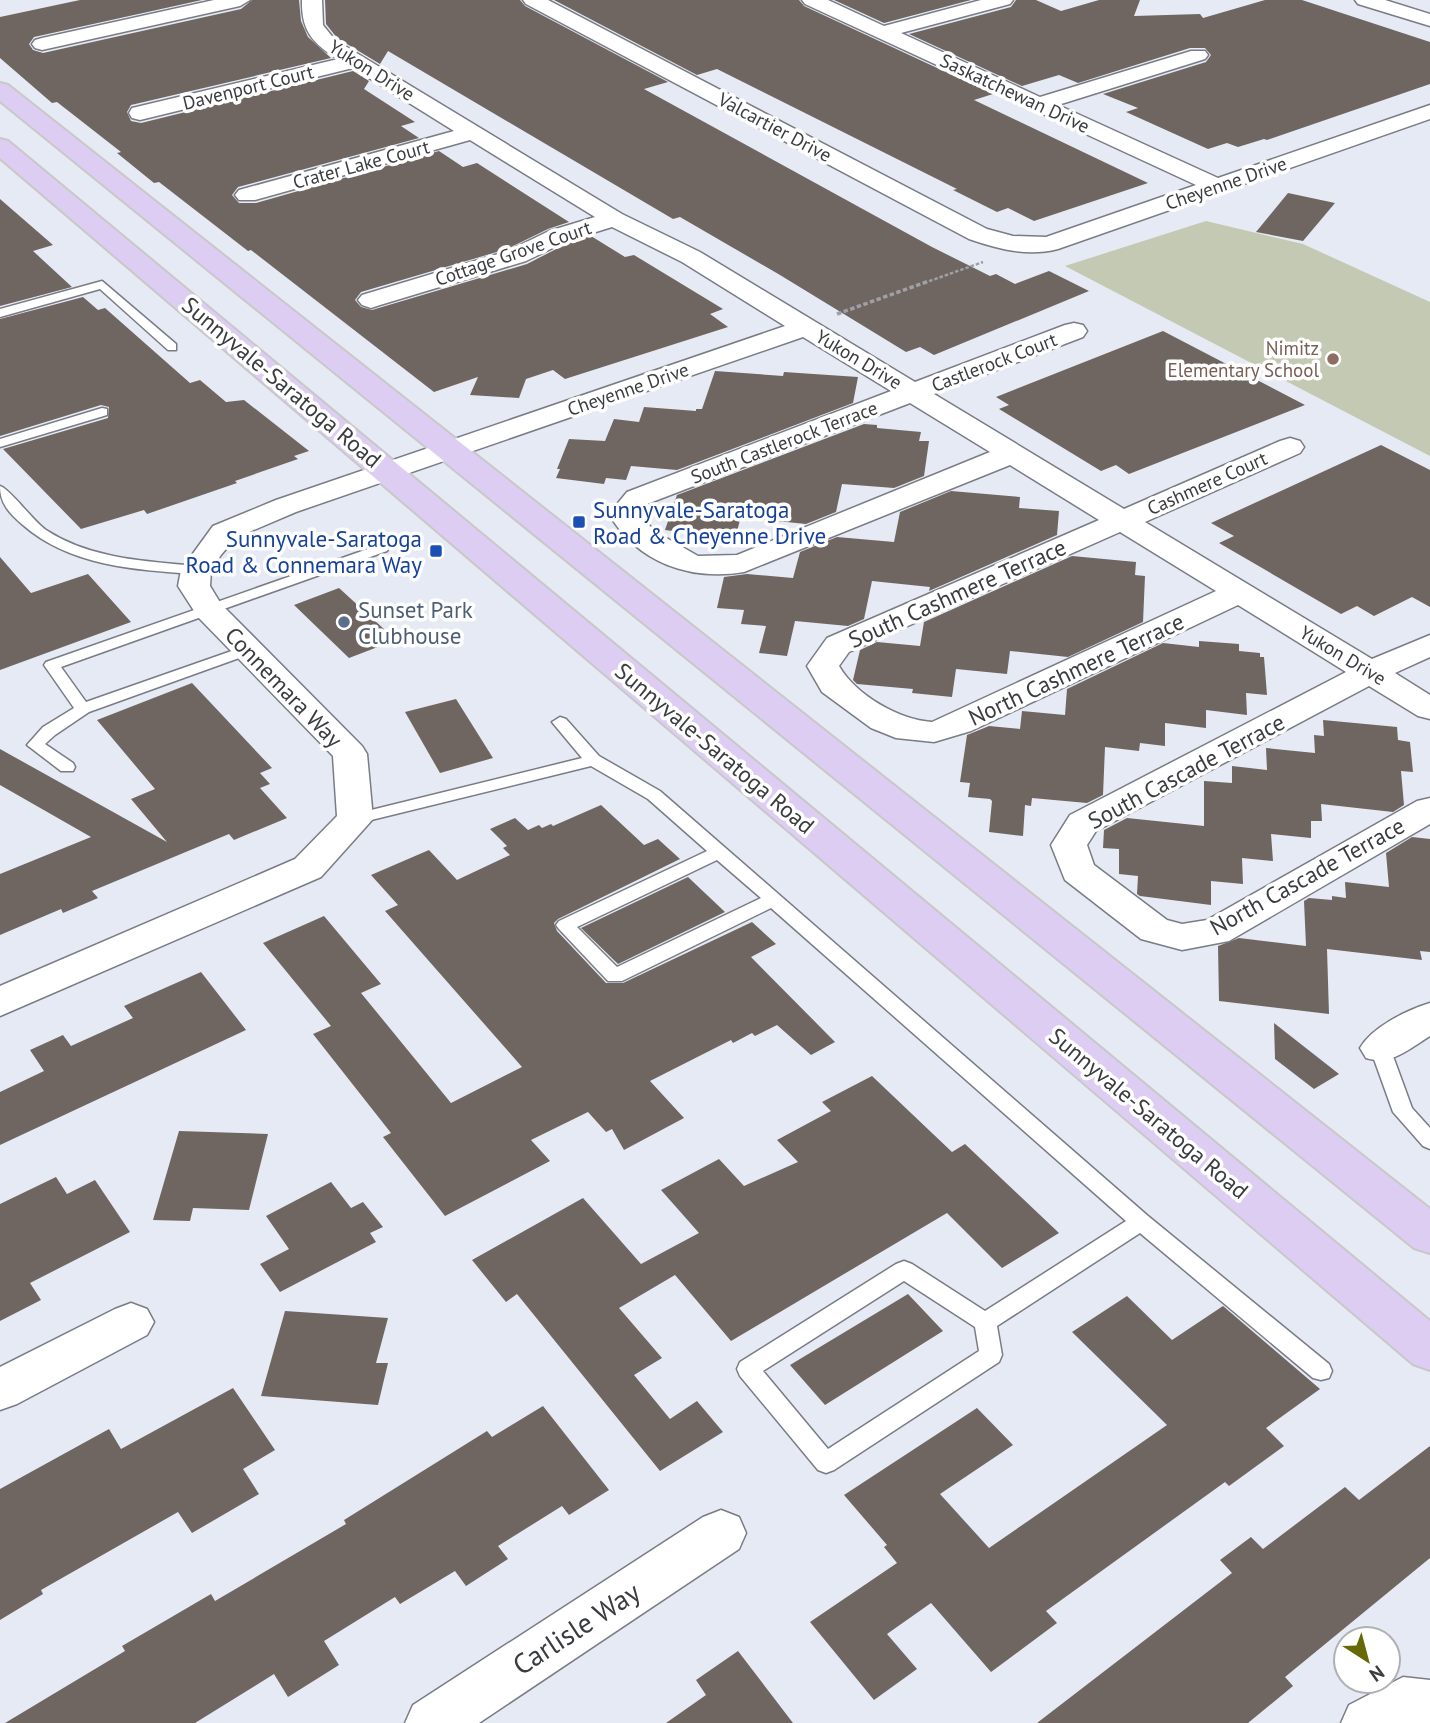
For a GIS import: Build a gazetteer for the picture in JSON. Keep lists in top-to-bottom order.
{
  "streets": {
    "main road": ["Sunnyvale-Saratoga Road"],
    "street": [
      "Yukon Drive",
      "Davenport Court",
      "Saskatchewan Drive",
      "Valcartier Drive",
      "Crater Lake Court",
      "Cheyenne Drive",
      "Cottage Grove Court",
      "Castlerock Court",
      "South Castlerock Terrace",
      "Cashmere Court",
      "South Cashmere Terrace",
      "North Cashmere Terrace",
      "Connemara Way",
      "South Cascade Terrace",
      "North Cascade Terrace",
      "Carlisle Way"
    ]
  },
  "crossings": [
    ["Yukon Drive", "Davenport Court"],
    ["Yukon Drive", "Crater Lake Court"],
    ["Yukon Drive", "Cheyenne Drive"],
    ["Yukon Drive", "Cottage Grove Court"],
    ["Yukon Drive", "Castlerock Court"],
    ["Yukon Drive", "South Castlerock Terrace"],
    ["Yukon Drive", "Cashmere Court"],
    ["Yukon Drive", "South Cashmere Terrace"],
    ["Yukon Drive", "North Cashmere Terrace"],
    ["Yukon Drive", "South Cascade Terrace"],
    ["Saskatchewan Drive", "Cheyenne Drive"],
    ["Valcartier Drive", "Cheyenne Drive"],
    ["Castlerock Court", "South Castlerock Terrace"],
    ["Cashmere Court", "South Cashmere Terrace"],
    ["South Cashmere Terrace", "North Cashmere Terrace"],
    ["South Cascade Terrace", "North Cascade Terrace"]
  ],
  "places": {
    "other": ["Nimitz Elementary School", "Sunset Park Clubhouse"],
    "transit": ["Sunnyvale-Saratoga Road & Cheyenne Drive", "Sunnyvale-Saratoga Road & Connemara Way"]
  },
  "north": "bottom right"
}
